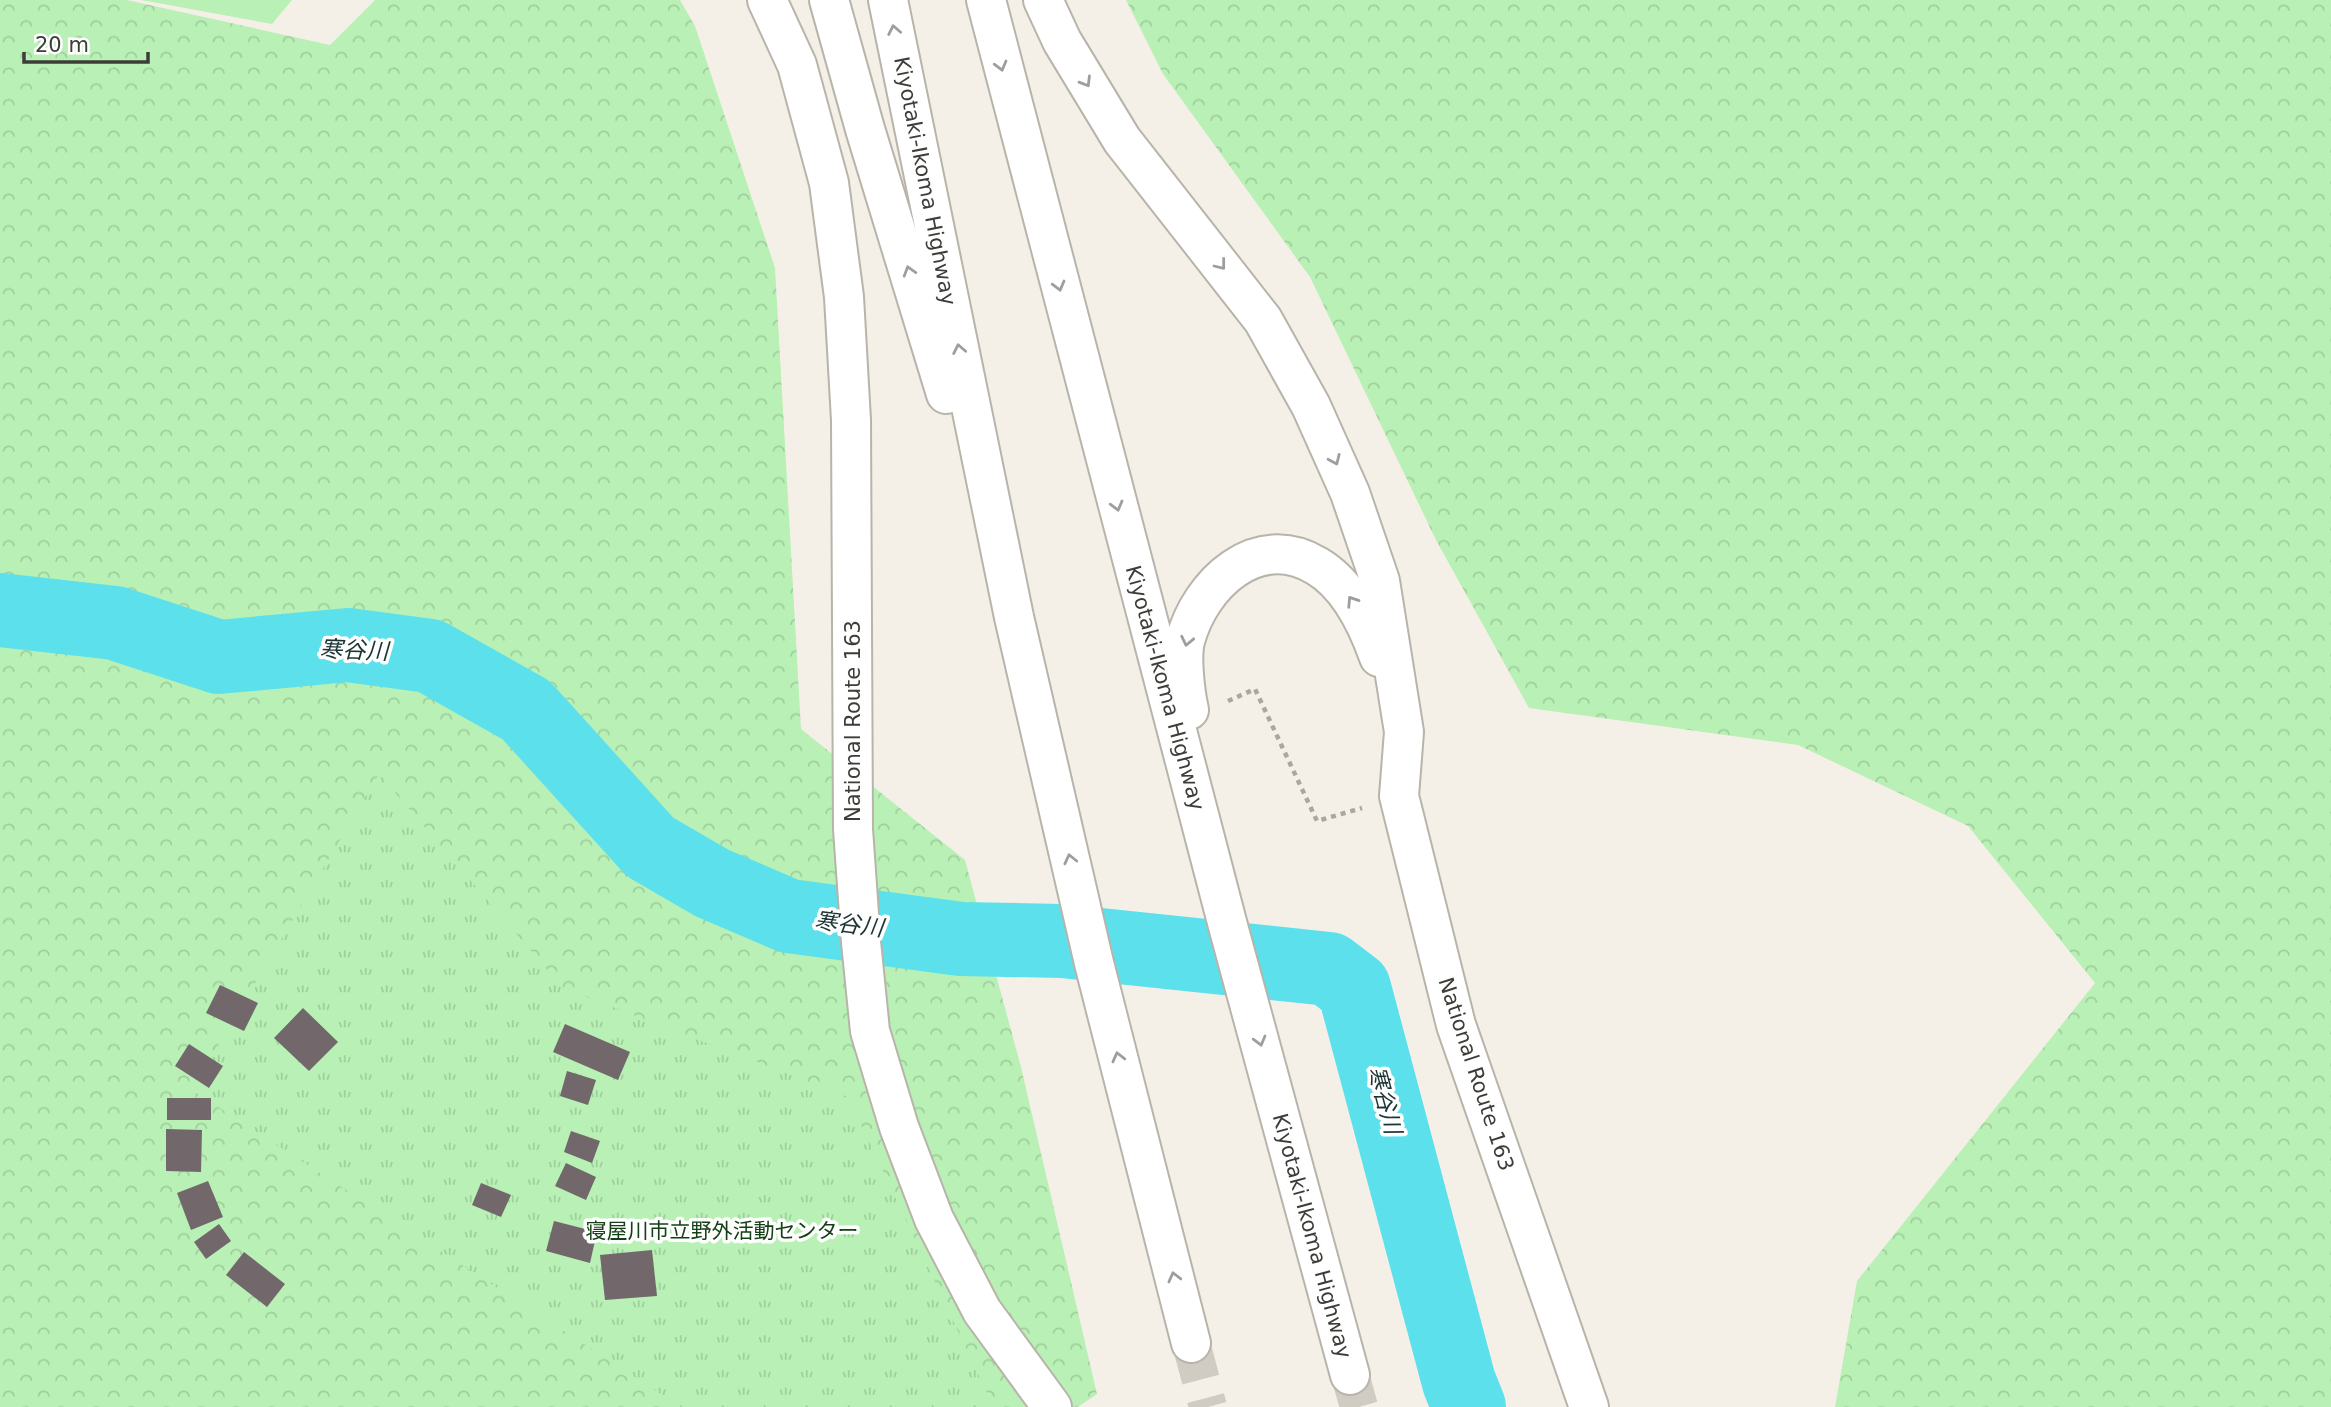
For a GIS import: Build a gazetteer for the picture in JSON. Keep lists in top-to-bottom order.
{
  "streets": {
    "highway": ["Kiyotaki-Ikoma Highway", "National Route 163"]
  },
  "water": ["寒谷川"],
  "parks": ["寝屋川市立野外活動センター"],
  "scale_bar": "20 m"
}
